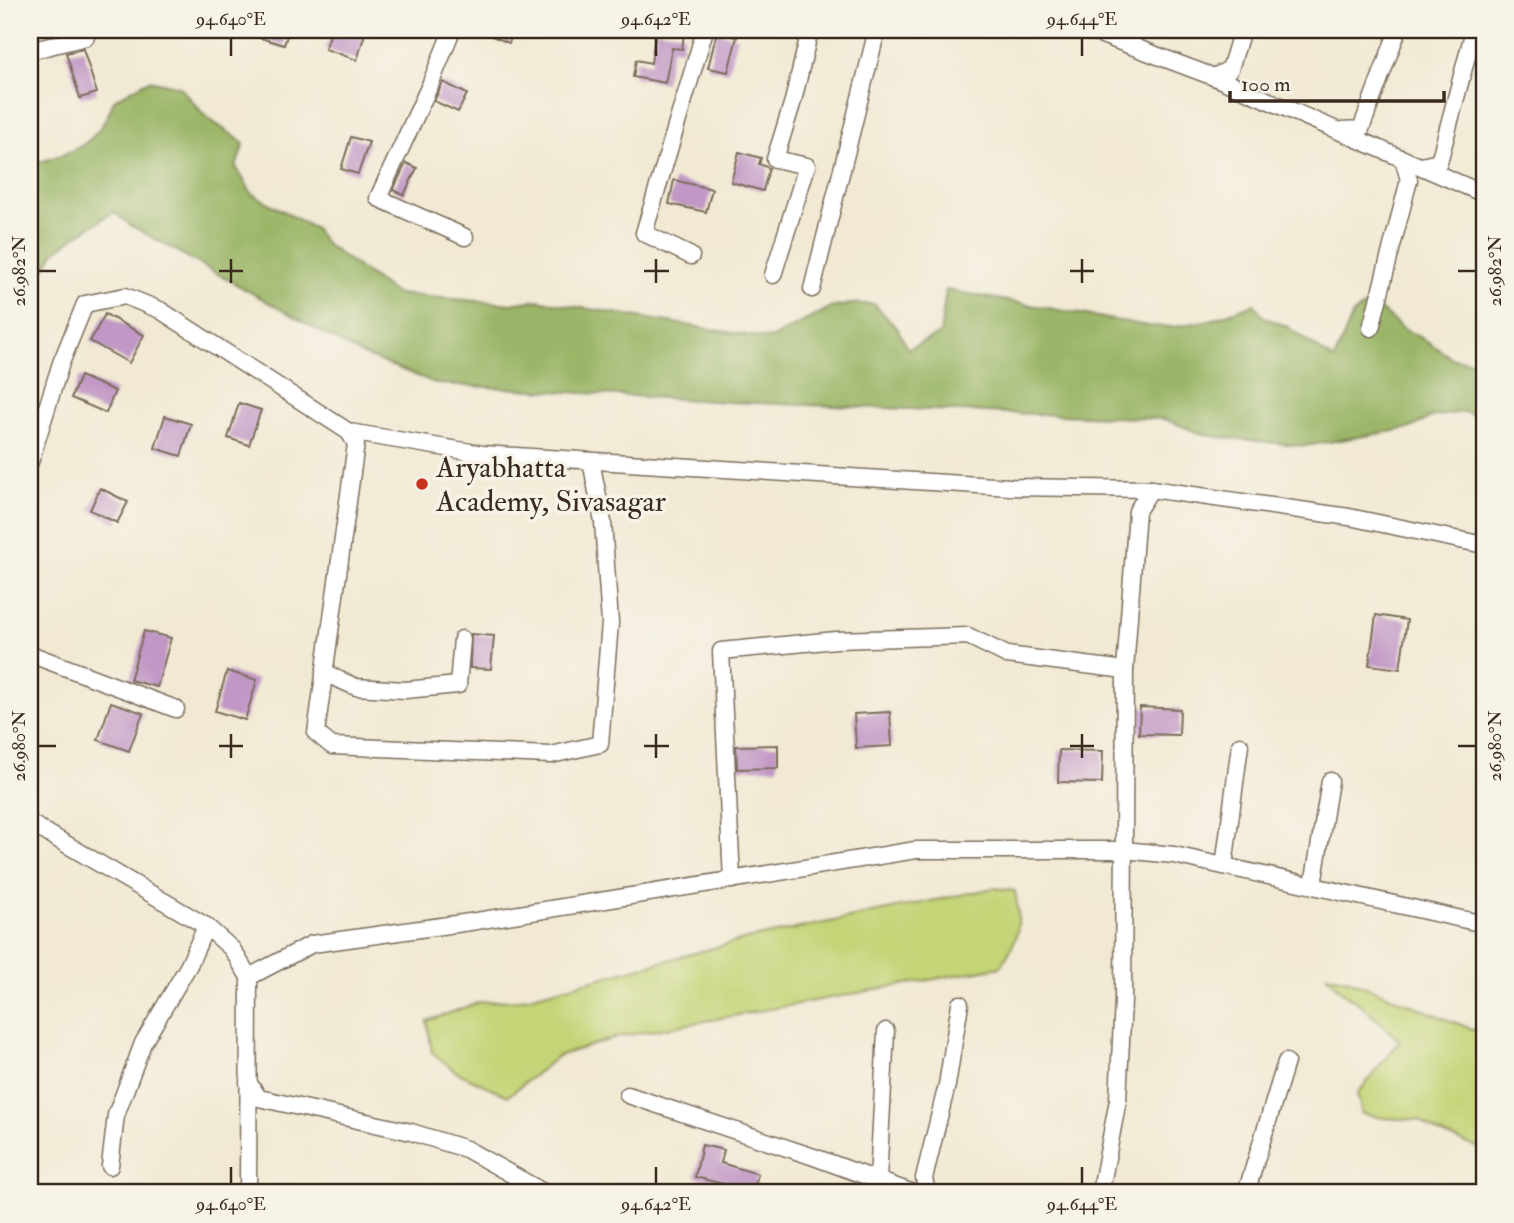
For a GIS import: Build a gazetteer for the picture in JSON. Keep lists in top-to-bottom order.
{
  "places": ["Aryabhatta Academy, Sivasagar"],
  "scale_bar": "100 m",
  "coordinates": [
    "94.640°E",
    "94.642°E",
    "94.644°E",
    "26.982°N",
    "26.980°N"
  ]
}
